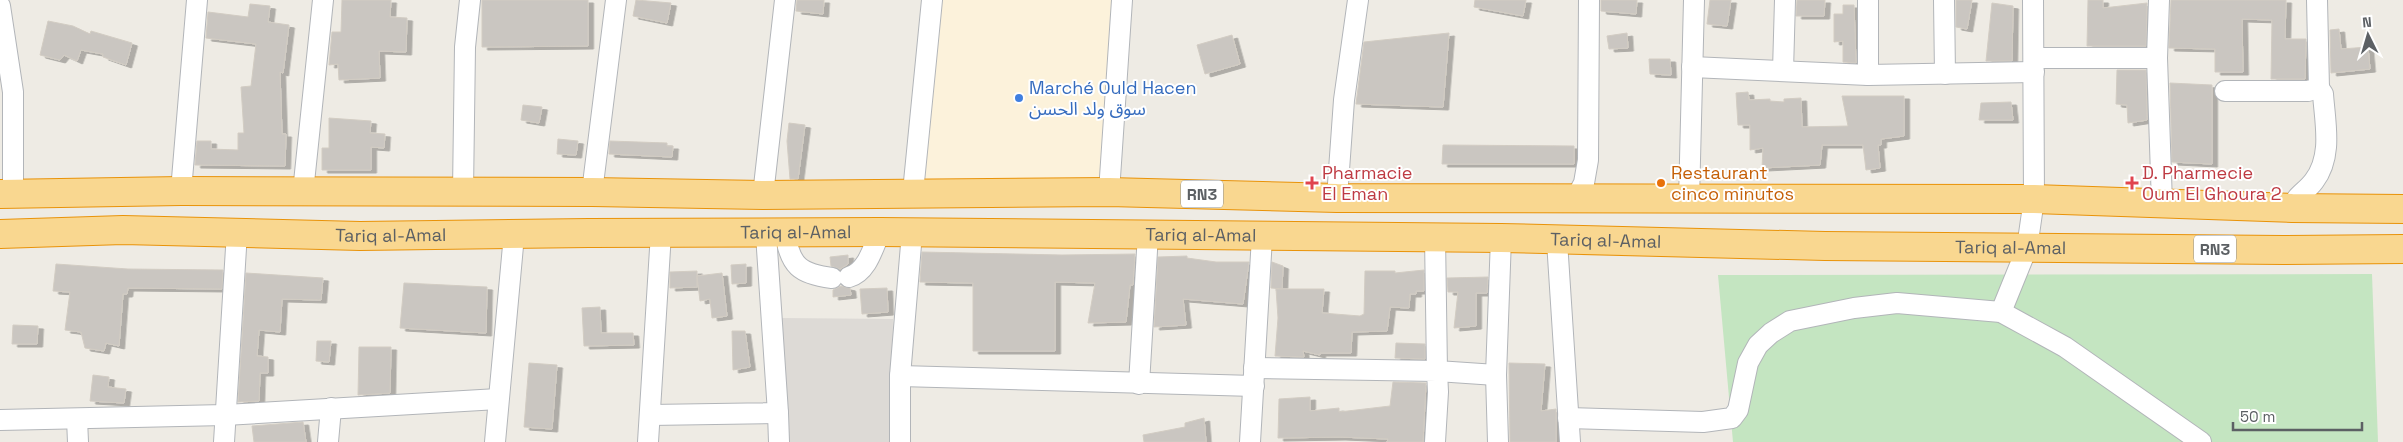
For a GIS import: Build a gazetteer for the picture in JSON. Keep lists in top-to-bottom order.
{
  "streets": {
    "highway": ["RN3", "Tariq al-Amal"]
  },
  "places": {
    "other": ["Marché Ould Hacen سوق ولد الحسن", "Restaurant cinco minutos"],
    "health": ["Pharmacie El Eman", "D. Pharmecie Oum El Ghoura 2"]
  },
  "scale_bar": "50 m",
  "north": "top"
}
